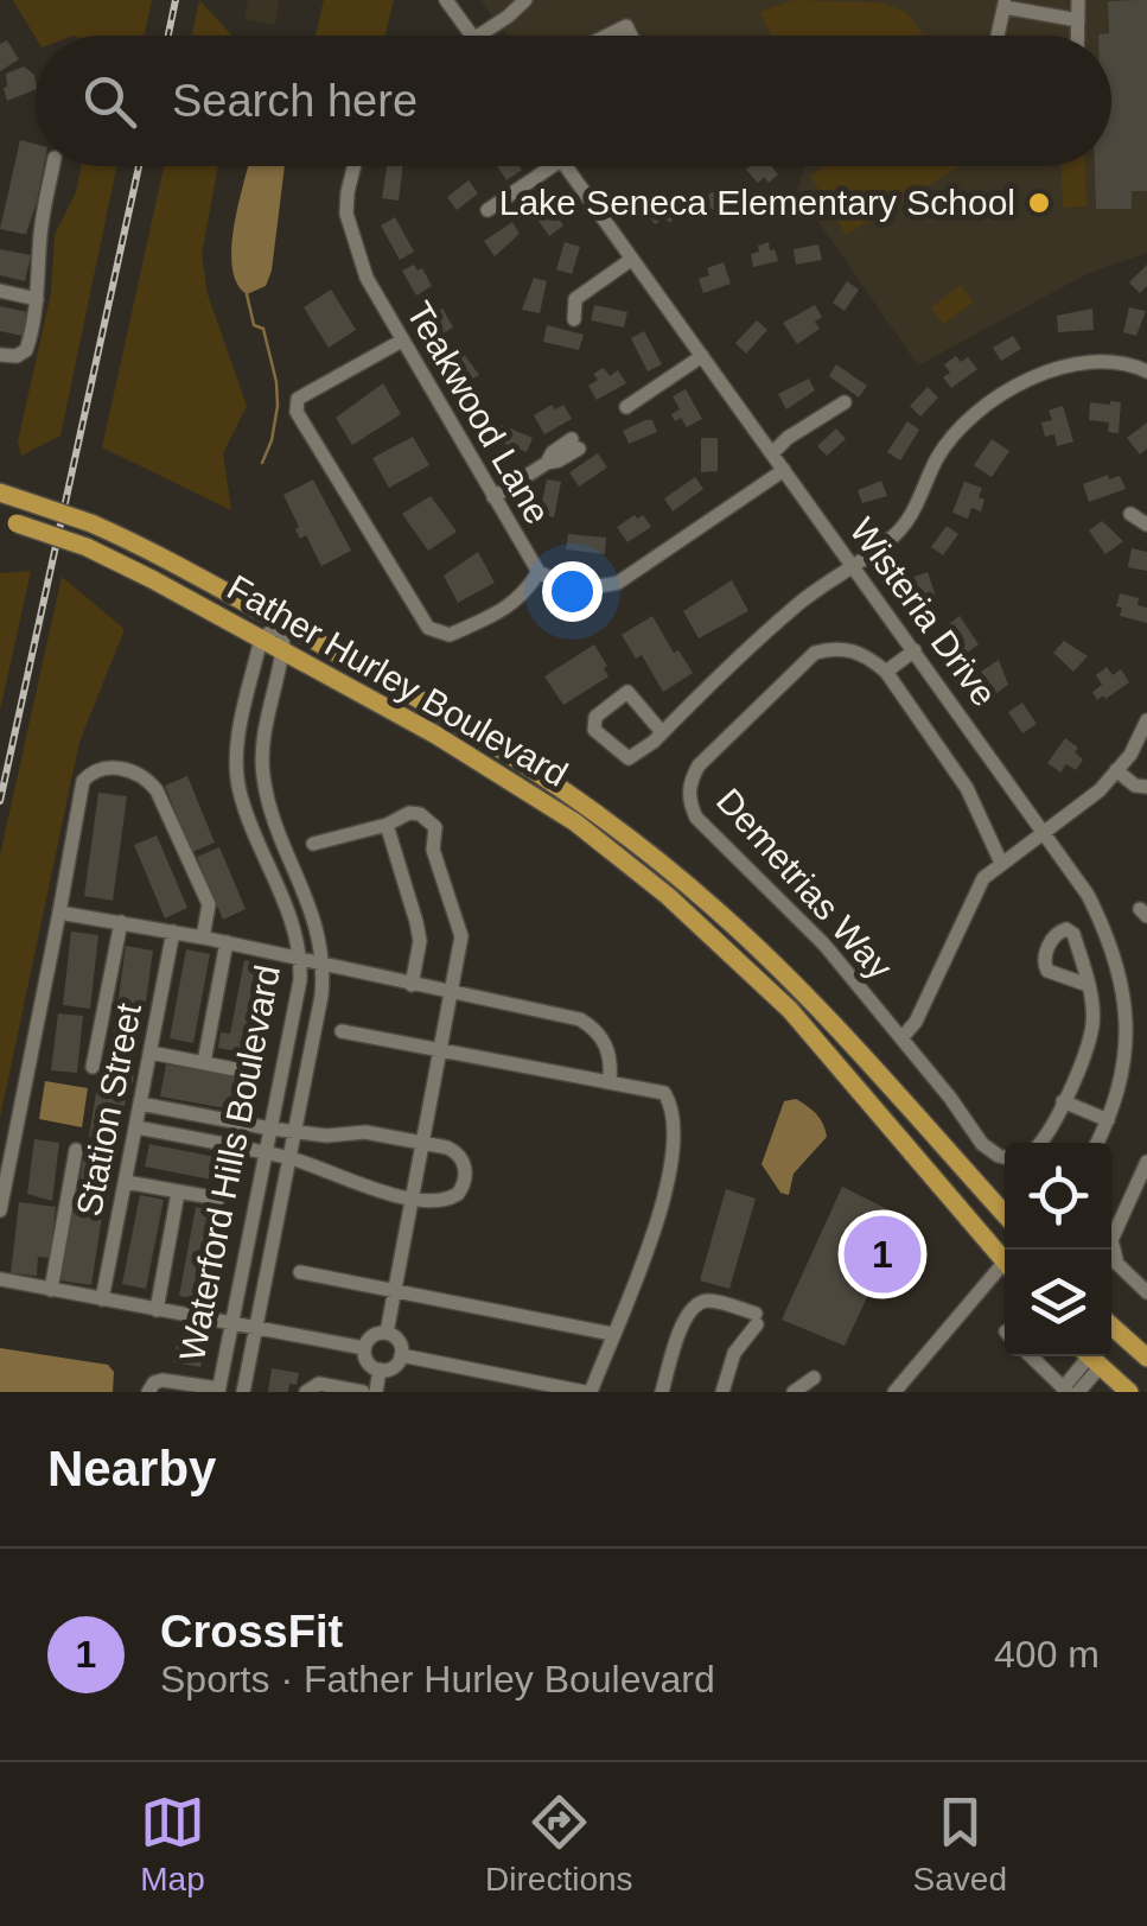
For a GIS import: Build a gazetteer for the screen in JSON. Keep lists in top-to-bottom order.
{
  "streets": {
    "main road": ["Father Hurley Boulevard"],
    "street": [
      "Teakwood Lane",
      "Wisteria Drive",
      "Demetrias Way",
      "Station Street",
      "Waterford Hills Boulevard"
    ]
  },
  "crossings": [
    ["Teakwood Lane", "Wisteria Drive"],
    ["Father Hurley Boulevard", "Waterford Hills Boulevard"]
  ],
  "places": ["Lake Seneca Elementary School"],
  "page": {
    "search": "Search here",
    "pins": "1",
    "heading": "Nearby",
    "list": [
      {
        "mark": "1",
        "name": "CrossFit",
        "note": "Sports · Father Hurley Boulevard",
        "value": "400 m"
      }
    ],
    "nav": ["Map", "Directions", "Saved"]
  }
}
